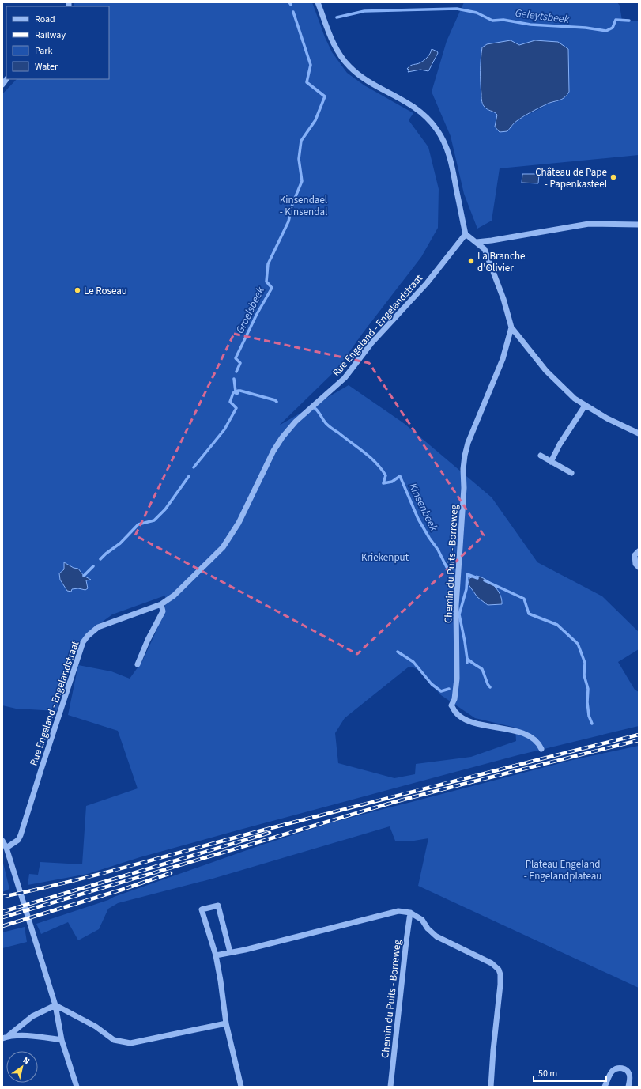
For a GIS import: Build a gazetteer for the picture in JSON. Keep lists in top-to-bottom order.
{
  "streets": {
    "street": ["Rue Engeland - Engelandstraat", "Chemin du Puits - Borreweg"]
  },
  "water": ["Geleytsbeek", "Groelsbeek", "Kinsenbeek"],
  "parks": ["Kinsendael - Kinsendal", "Kriekenput", "Plateau Engeland - Engelandplateau"],
  "places": ["Château de Pape - Papenkasteel", "La Branche d'Olivier", "Le Roseau"],
  "legend": [
    "Road",
    "Railway",
    "Park",
    "Water"
  ],
  "scale_bar": "50 m",
  "north": "top right"
}
